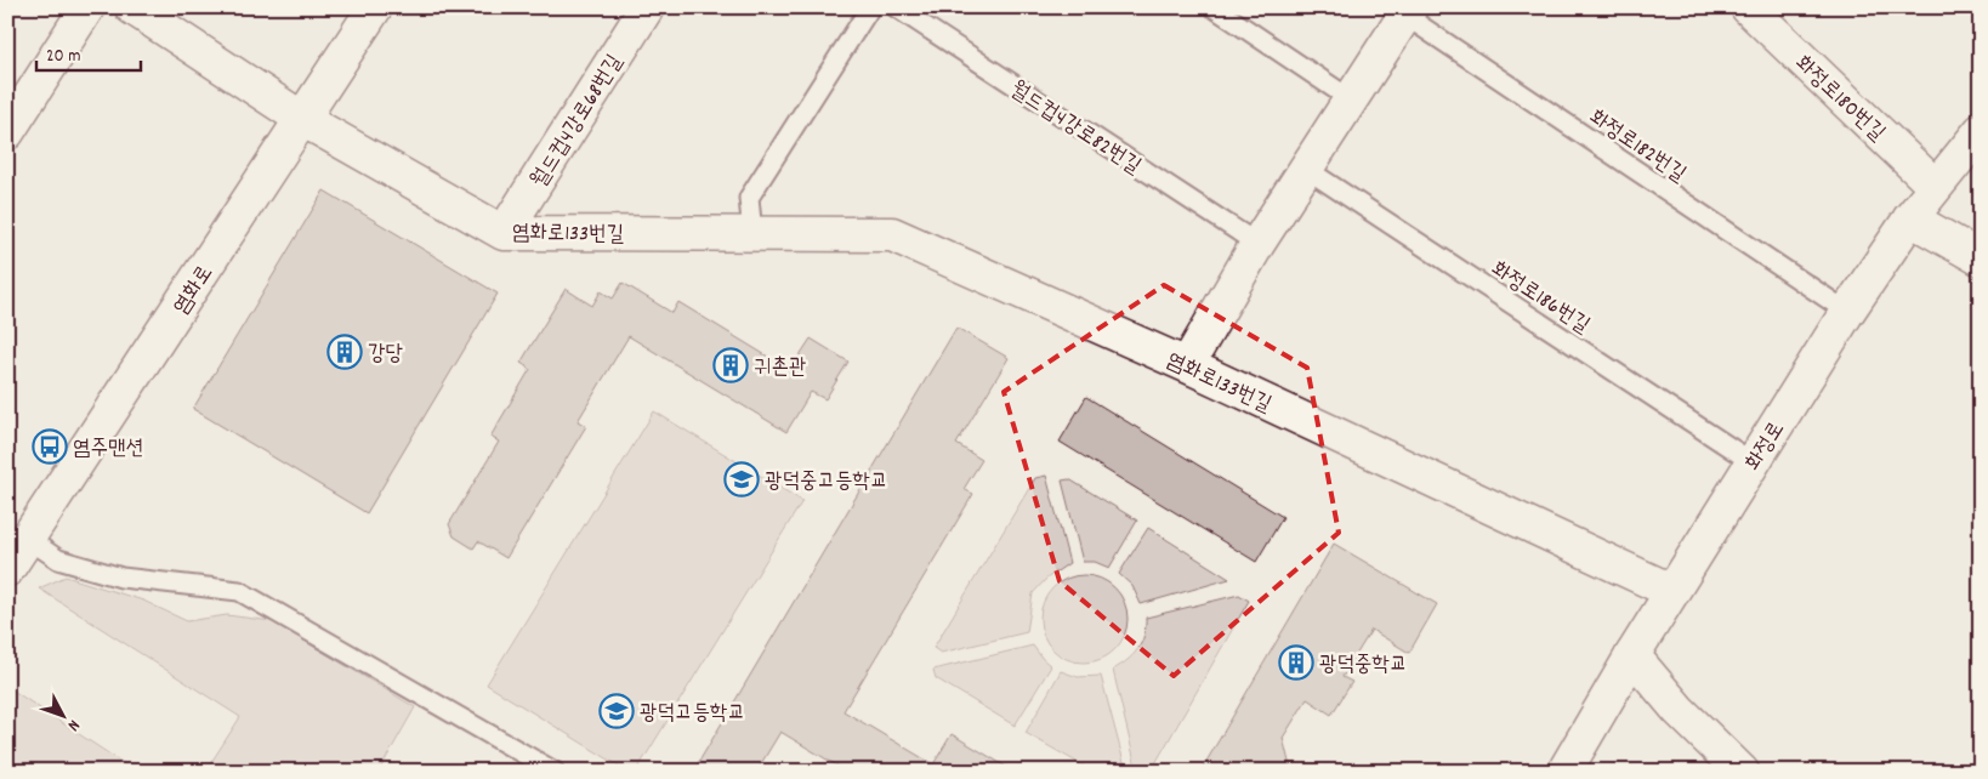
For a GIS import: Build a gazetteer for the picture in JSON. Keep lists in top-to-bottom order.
{
  "streets": {
    "street": [
      "화정로180번길",
      "월드컵4강로68번길",
      "염화로133번길",
      "염화로",
      "화정로"
    ],
    "lane": ["월드컵4강로82번길", "화정로182번길", "화정로186번길"]
  },
  "crossings": [
    ["화정로180번길", "화정로"],
    ["월드컵4강로68번길", "염화로133번길"],
    ["화정로182번길", "화정로"],
    ["염화로133번길", "염화로"],
    ["염화로133번길", "화정로"],
    ["화정로186번길", "화정로"]
  ],
  "places": {
    "building": ["강당", "귀촌관", "광덕중학교"],
    "bus stop": ["염주맨션"],
    "school or university": ["광덕중고등학교", "광덕고등학교"]
  },
  "scale_bar": "20 m",
  "north": "bottom right"
}
